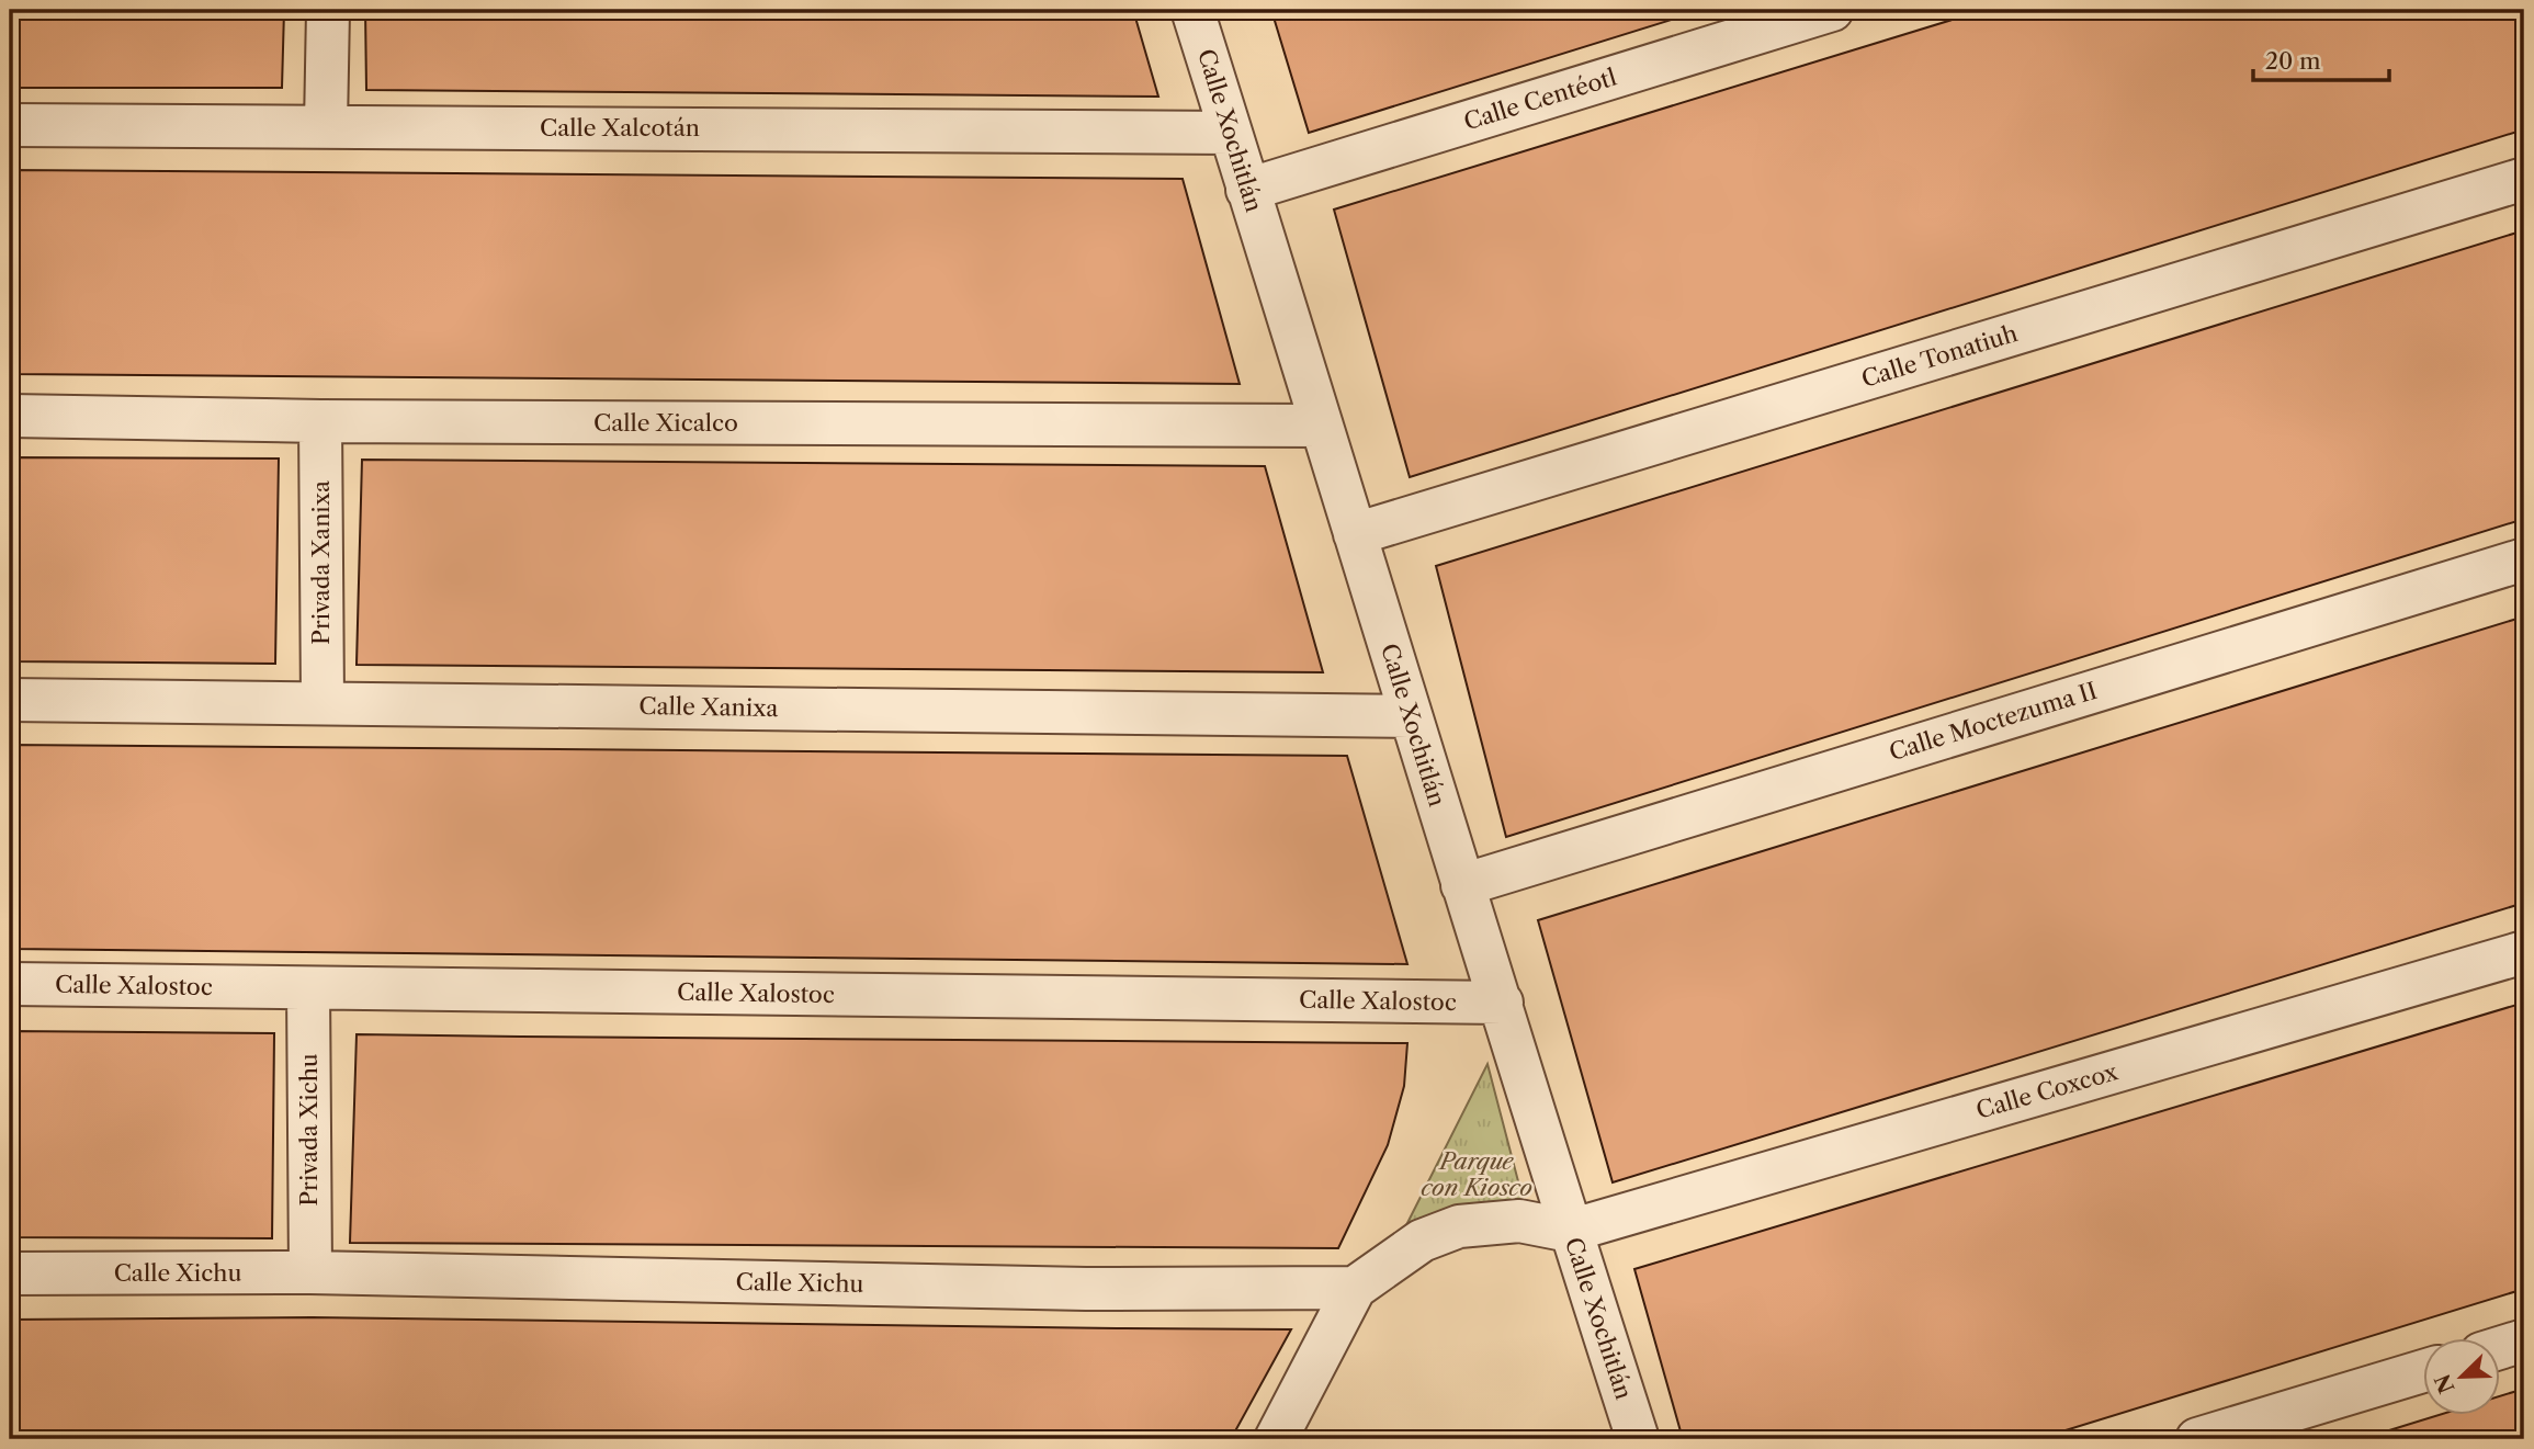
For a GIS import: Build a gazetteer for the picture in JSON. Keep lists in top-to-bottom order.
{
  "streets": {
    "street": [
      "Calle Centéotl",
      "Calle Xalcotán",
      "Calle Xochitlán",
      "Calle Tonatiuh",
      "Calle Xicalco",
      "Privada Xanixa",
      "Calle Xanixa",
      "Calle Moctezuma II",
      "Calle Xalostoc",
      "Calle Coxcox",
      "Privada Xichu",
      "Calle Xichu"
    ]
  },
  "crossings": [
    ["Calle Centéotl", "Calle Xochitlán"],
    ["Calle Xalcotán", "Calle Xochitlán"],
    ["Calle Xochitlán", "Calle Tonatiuh"],
    ["Calle Xochitlán", "Calle Xicalco"],
    ["Calle Xochitlán", "Calle Xanixa"],
    ["Calle Xochitlán", "Calle Moctezuma II"],
    ["Calle Xochitlán", "Calle Xalostoc"],
    ["Calle Xochitlán", "Calle Coxcox"],
    ["Calle Xicalco", "Privada Xanixa"],
    ["Privada Xanixa", "Calle Xanixa"],
    ["Calle Xalostoc", "Privada Xichu"],
    ["Privada Xichu", "Calle Xichu"]
  ],
  "parks": ["Parque con Kiosco"],
  "scale_bar": "20 m",
  "north": "bottom left"
}
